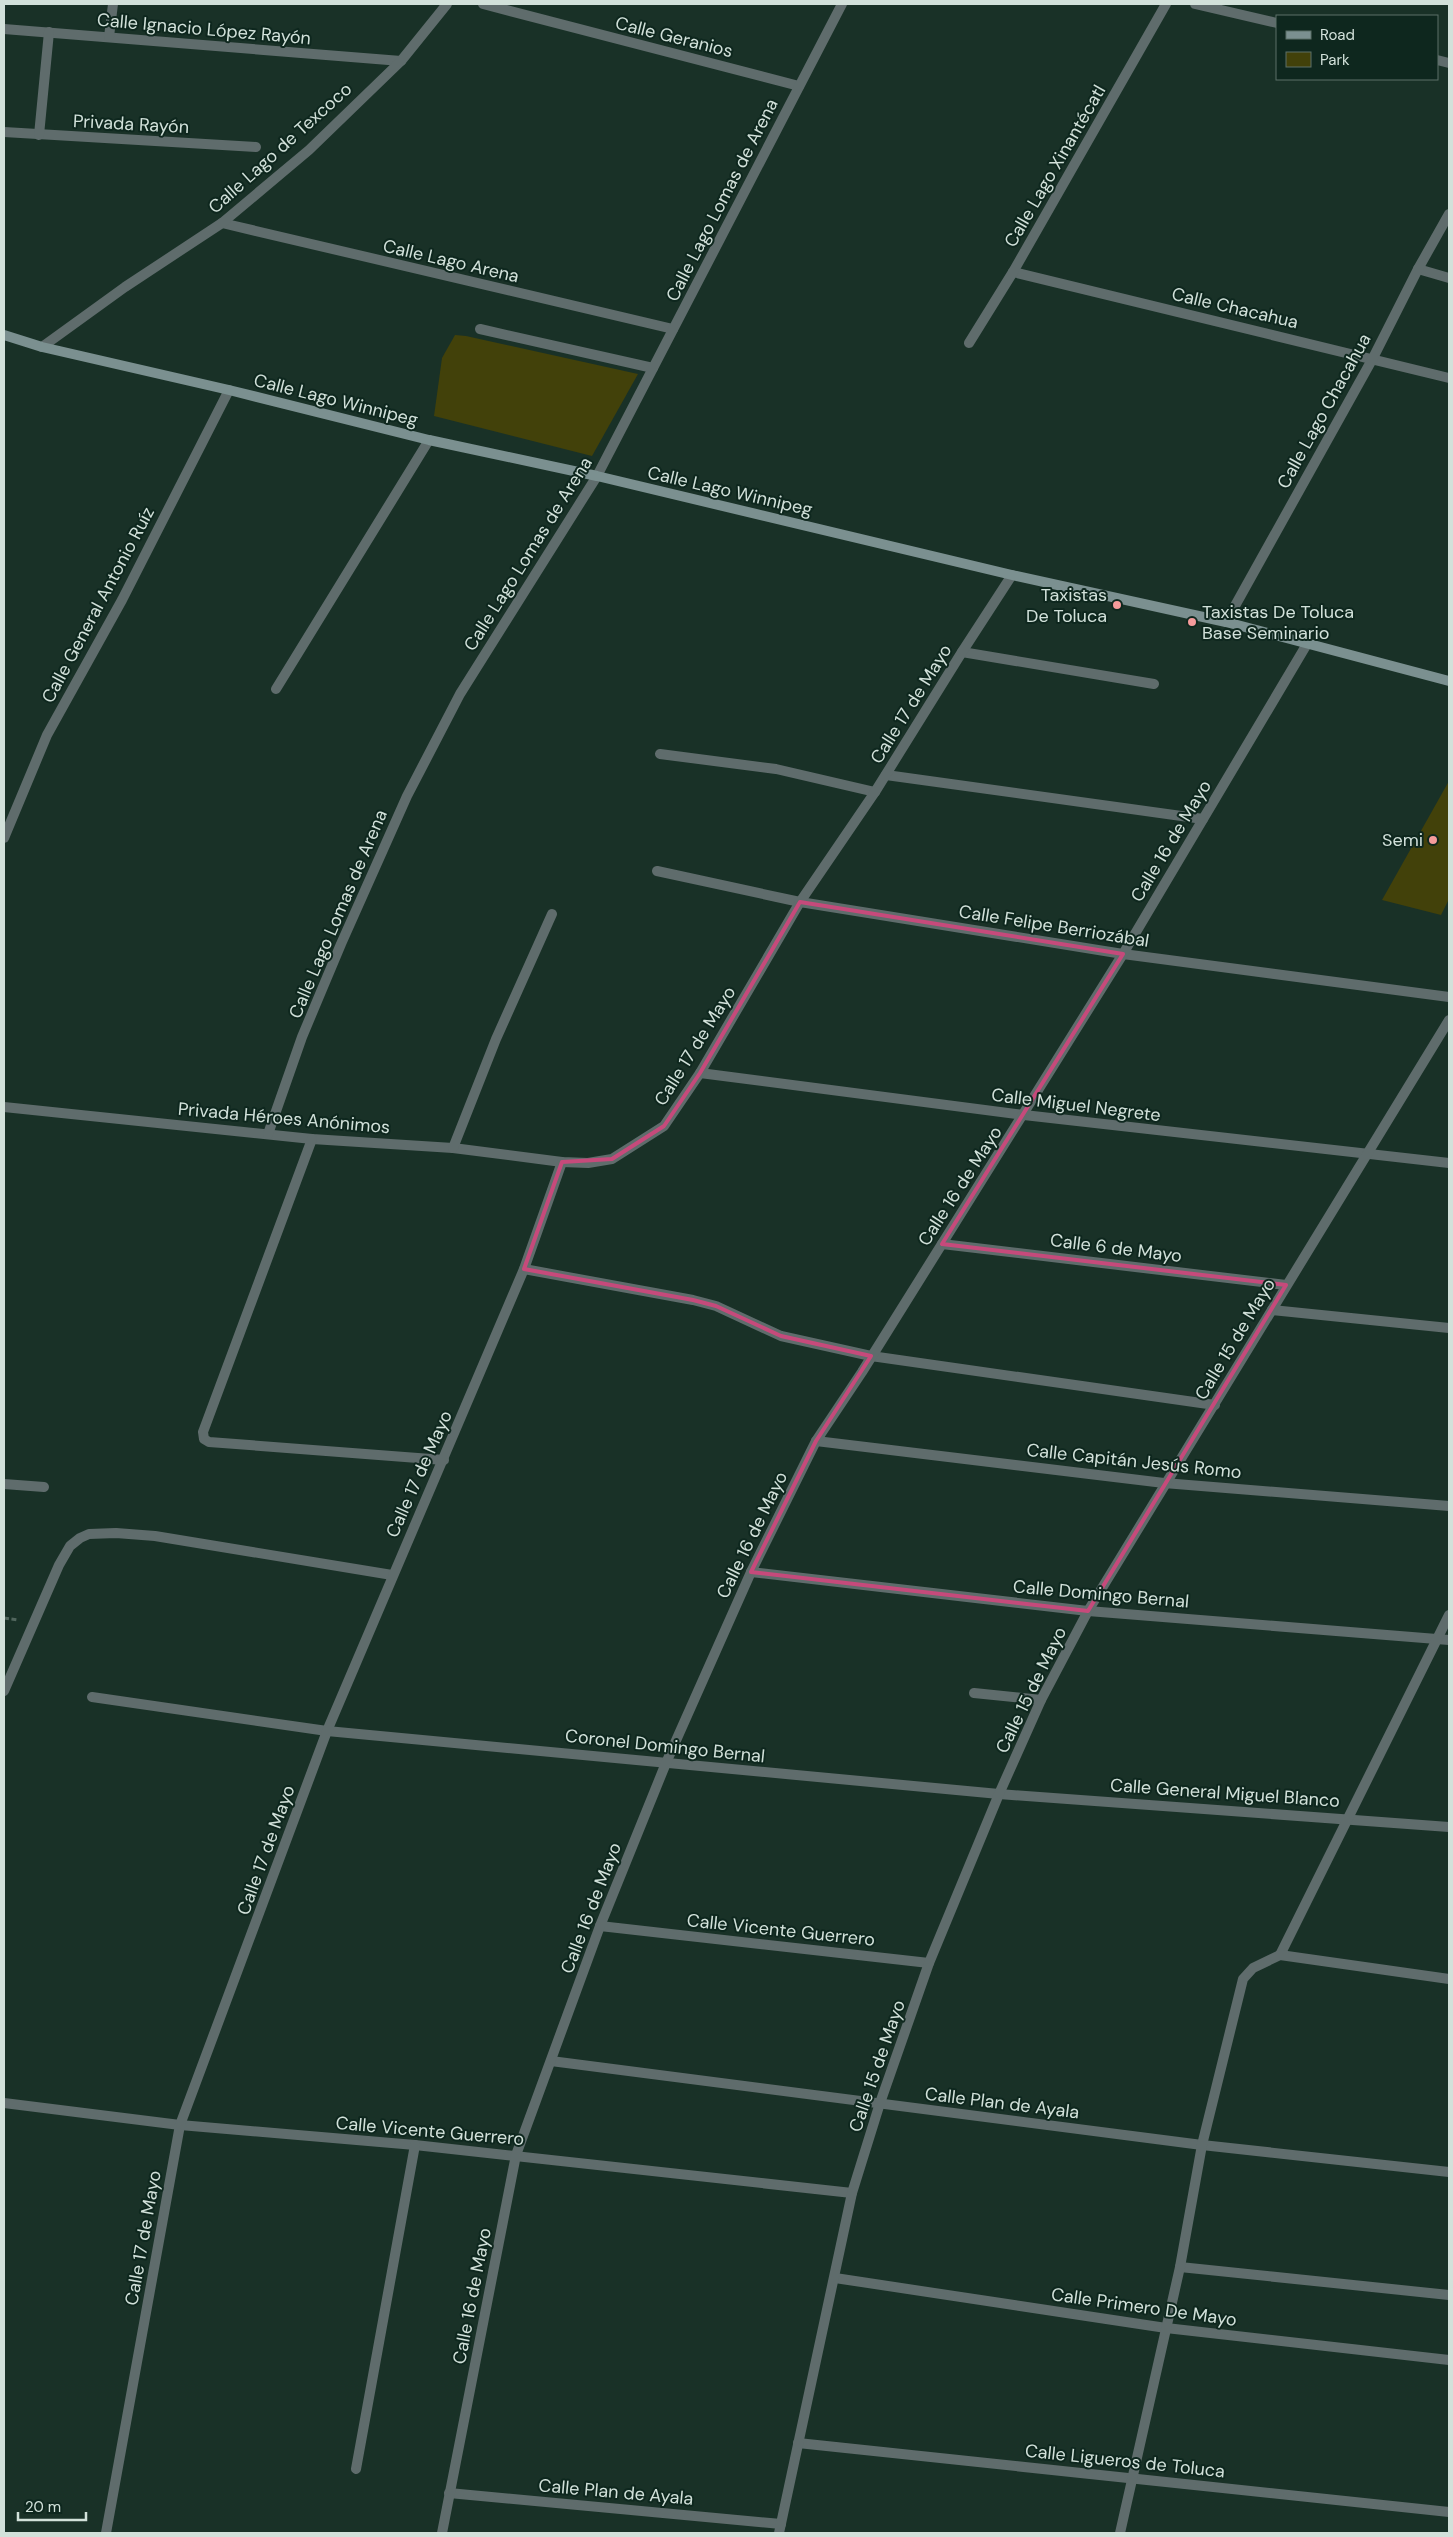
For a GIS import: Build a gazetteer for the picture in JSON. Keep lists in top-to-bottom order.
{
  "streets": {
    "main road": ["Calle Lago Winnipeg"],
    "street": [
      "Calle Ignacio López Rayón",
      "Calle Geranios",
      "Privada Rayón",
      "Calle Lago de Texcoco",
      "Calle Lago Xinantécatl",
      "Calle Lago Lomas de Arena",
      "Calle Lago Arena",
      "Calle Chacahua",
      "Calle Lago Chacahua",
      "Calle General Antonio Ruíz",
      "Calle 17 de Mayo",
      "Calle 16 de Mayo",
      "Calle Felipe Berriozábal",
      "Calle Miguel Negrete",
      "Privada Héroes Anónimos",
      "Calle 6 de Mayo",
      "Calle 15 de Mayo",
      "Calle Capitán Jesús Romo",
      "Calle Domingo Bernal",
      "Coronel Domingo Bernal",
      "Calle General Miguel Blanco",
      "Calle Vicente Guerrero",
      "Calle Plan de Ayala",
      "Calle Primero De Mayo",
      "Calle Ligueros de Toluca"
    ]
  },
  "crossings": [
    ["Calle Ignacio López Rayón", "Calle Lago de Texcoco"],
    ["Calle Geranios", "Calle Lago Lomas de Arena"],
    ["Calle Lago de Texcoco", "Calle Lago Arena"],
    ["Calle Lago de Texcoco", "Calle Lago Winnipeg"],
    ["Calle Lago Xinantécatl", "Calle Chacahua"],
    ["Calle Lago Lomas de Arena", "Calle Lago Arena"],
    ["Calle Lago Lomas de Arena", "Calle Lago Winnipeg"],
    ["Calle Lago Lomas de Arena", "Privada Héroes Anónimos"],
    ["Calle Chacahua", "Calle Lago Chacahua"],
    ["Calle Lago Winnipeg", "Calle Lago Chacahua"],
    ["Calle Lago Winnipeg", "Calle General Antonio Ruíz"],
    ["Calle Lago Winnipeg", "Calle 17 de Mayo"],
    ["Calle Lago Winnipeg", "Calle 16 de Mayo"],
    ["Calle 17 de Mayo", "Calle Felipe Berriozábal"],
    ["Calle 17 de Mayo", "Calle Miguel Negrete"],
    ["Calle 17 de Mayo", "Privada Héroes Anónimos"],
    ["Calle 17 de Mayo", "Coronel Domingo Bernal"],
    ["Calle 17 de Mayo", "Calle Vicente Guerrero"],
    ["Calle 16 de Mayo", "Calle Felipe Berriozábal"],
    ["Calle 16 de Mayo", "Calle Miguel Negrete"],
    ["Calle 16 de Mayo", "Calle 6 de Mayo"],
    ["Calle 16 de Mayo", "Calle Capitán Jesús Romo"],
    ["Calle 16 de Mayo", "Calle Domingo Bernal"],
    ["Calle 16 de Mayo", "Coronel Domingo Bernal"],
    ["Calle 16 de Mayo", "Calle Vicente Guerrero"],
    ["Calle 16 de Mayo", "Calle Plan de Ayala"],
    ["Calle Miguel Negrete", "Calle 15 de Mayo"],
    ["Calle 6 de Mayo", "Calle 15 de Mayo"],
    ["Calle 15 de Mayo", "Calle Capitán Jesús Romo"],
    ["Calle 15 de Mayo", "Calle Domingo Bernal"],
    ["Calle 15 de Mayo", "Coronel Domingo Bernal"],
    ["Calle 15 de Mayo", "Calle General Miguel Blanco"],
    ["Calle 15 de Mayo", "Calle Vicente Guerrero"],
    ["Calle 15 de Mayo", "Calle Plan de Ayala"],
    ["Calle 15 de Mayo", "Calle Primero De Mayo"],
    ["Calle 15 de Mayo", "Calle Ligueros de Toluca"],
    ["Coronel Domingo Bernal", "Calle General Miguel Blanco"]
  ],
  "places": ["Taxistas De Toluca", "Taxistas De Toluca Base Seminario", "Semi"],
  "legend": ["Road", "Park"],
  "scale_bar": "20 m"
}
